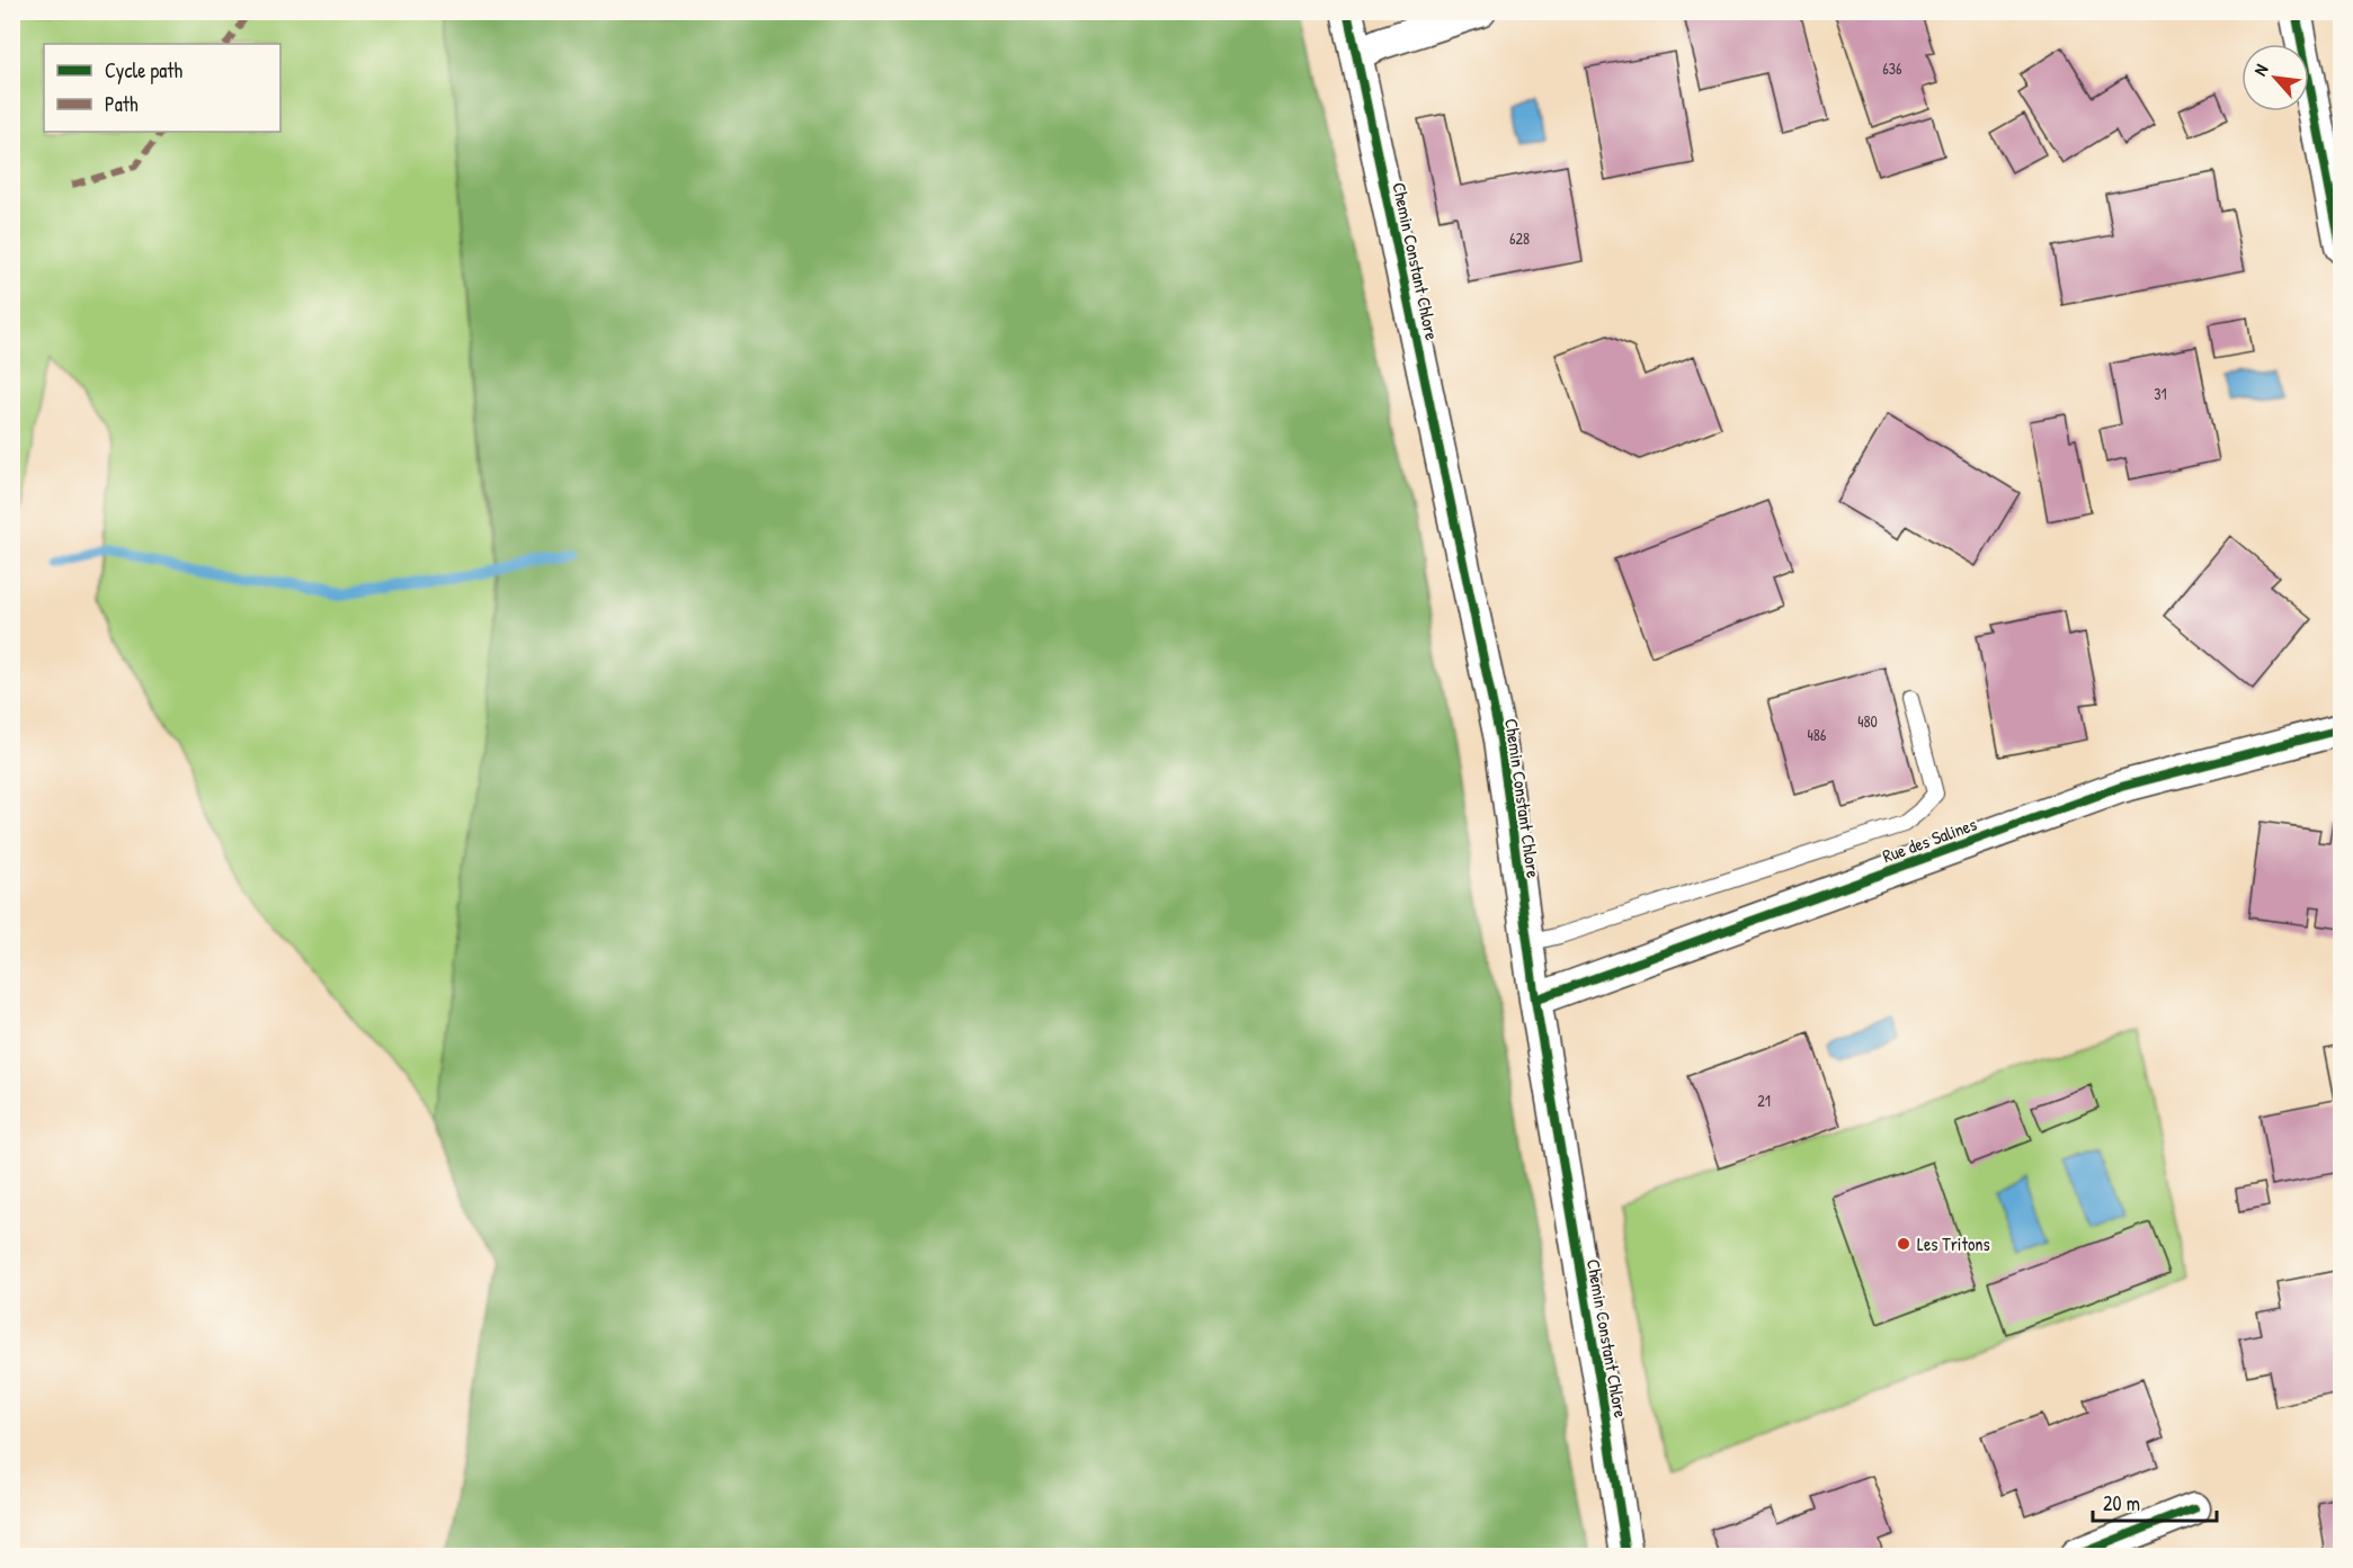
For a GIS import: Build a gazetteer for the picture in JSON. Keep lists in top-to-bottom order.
{
  "streets": {
    "street": ["Chemin Constant Chlore", "Rue des Salines"]
  },
  "crossings": [
    ["Chemin Constant Chlore", "Rue des Salines"]
  ],
  "places": ["Les Tritons"],
  "house_numbers": [
    "636",
    "628",
    "31",
    "480",
    "486",
    "21"
  ],
  "legend": ["Cycle path", "Path"],
  "scale_bar": "20 m",
  "north": "top left"
}
